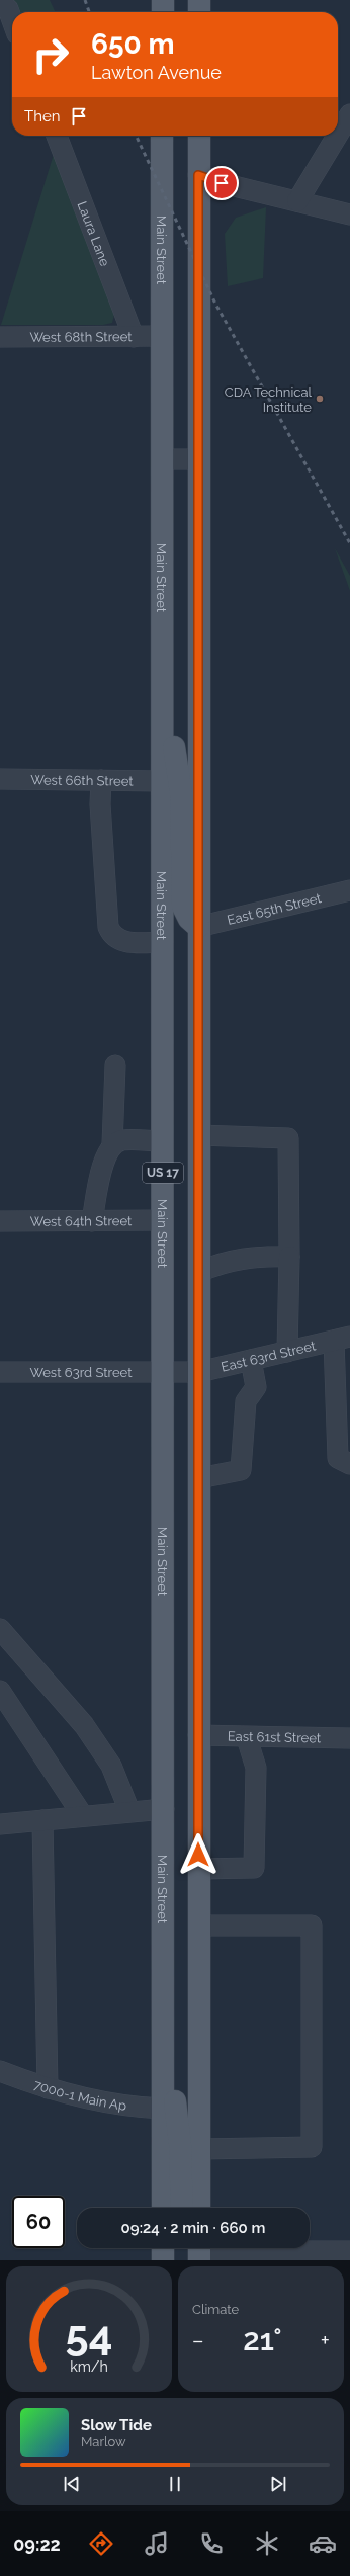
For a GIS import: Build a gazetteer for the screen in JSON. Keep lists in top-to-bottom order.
{
  "streets": {
    "main road": ["Main Street", "US 17"],
    "street": [
      "Laura Lane",
      "West 68th Street",
      "West 66th Street",
      "East 65th Street",
      "West 64th Street",
      "East 63rd Street",
      "West 63rd Street",
      "East 61st Street",
      "7000-1 Main Ap"
    ]
  },
  "crossings": [
    ["Laura Lane", "West 68th Street"],
    ["Main Street", "West 68th Street"],
    ["Main Street", "West 66th Street"],
    ["Main Street", "West 64th Street"],
    ["Main Street", "East 63rd Street"],
    ["Main Street", "West 63rd Street"],
    ["Main Street", "7000-1 Main Ap"],
    ["East 65th Street", "US 17"],
    ["US 17", "East 63rd Street"],
    ["US 17", "East 61st Street"],
    ["East 63rd Street", "West 63rd Street"]
  ],
  "places": ["CDA Technical Institute"],
  "page": {
    "turn": ["650 m", "Lawton Avenue"],
    "then": "Then",
    "limit": "60",
    "trip": "09:24 · 2 min · 660 m",
    "tile": "Climate",
    "heat": ["−", "21°", "+"],
    "song": ["Slow Tide", "Marlow"],
    "tabs": "09:22",
    "gauge": ["54", "km/h"]
  }
}
